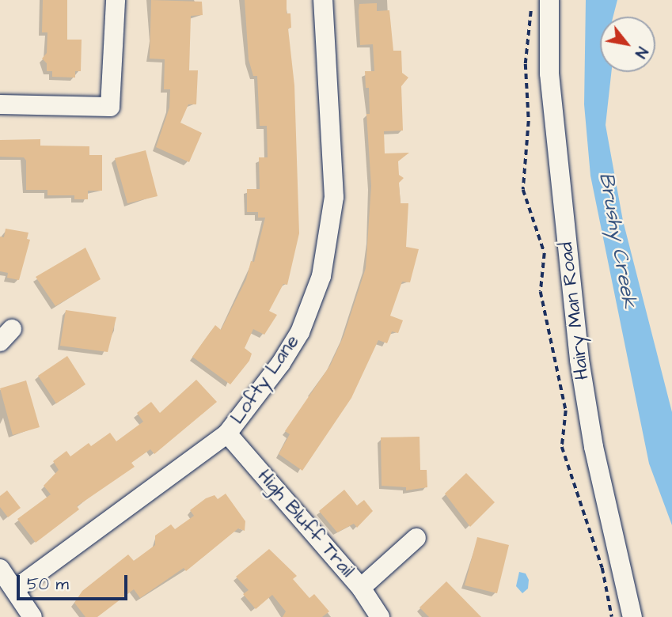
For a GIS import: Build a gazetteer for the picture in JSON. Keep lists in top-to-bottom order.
{
  "streets": {
    "street": ["Hairy Man Road", "Lofty Lane", "High Bluff Trail"]
  },
  "crossings": [
    ["Lofty Lane", "High Bluff Trail"]
  ],
  "water": ["Brushy Creek"],
  "scale_bar": "50 m",
  "north": "bottom right"
}
